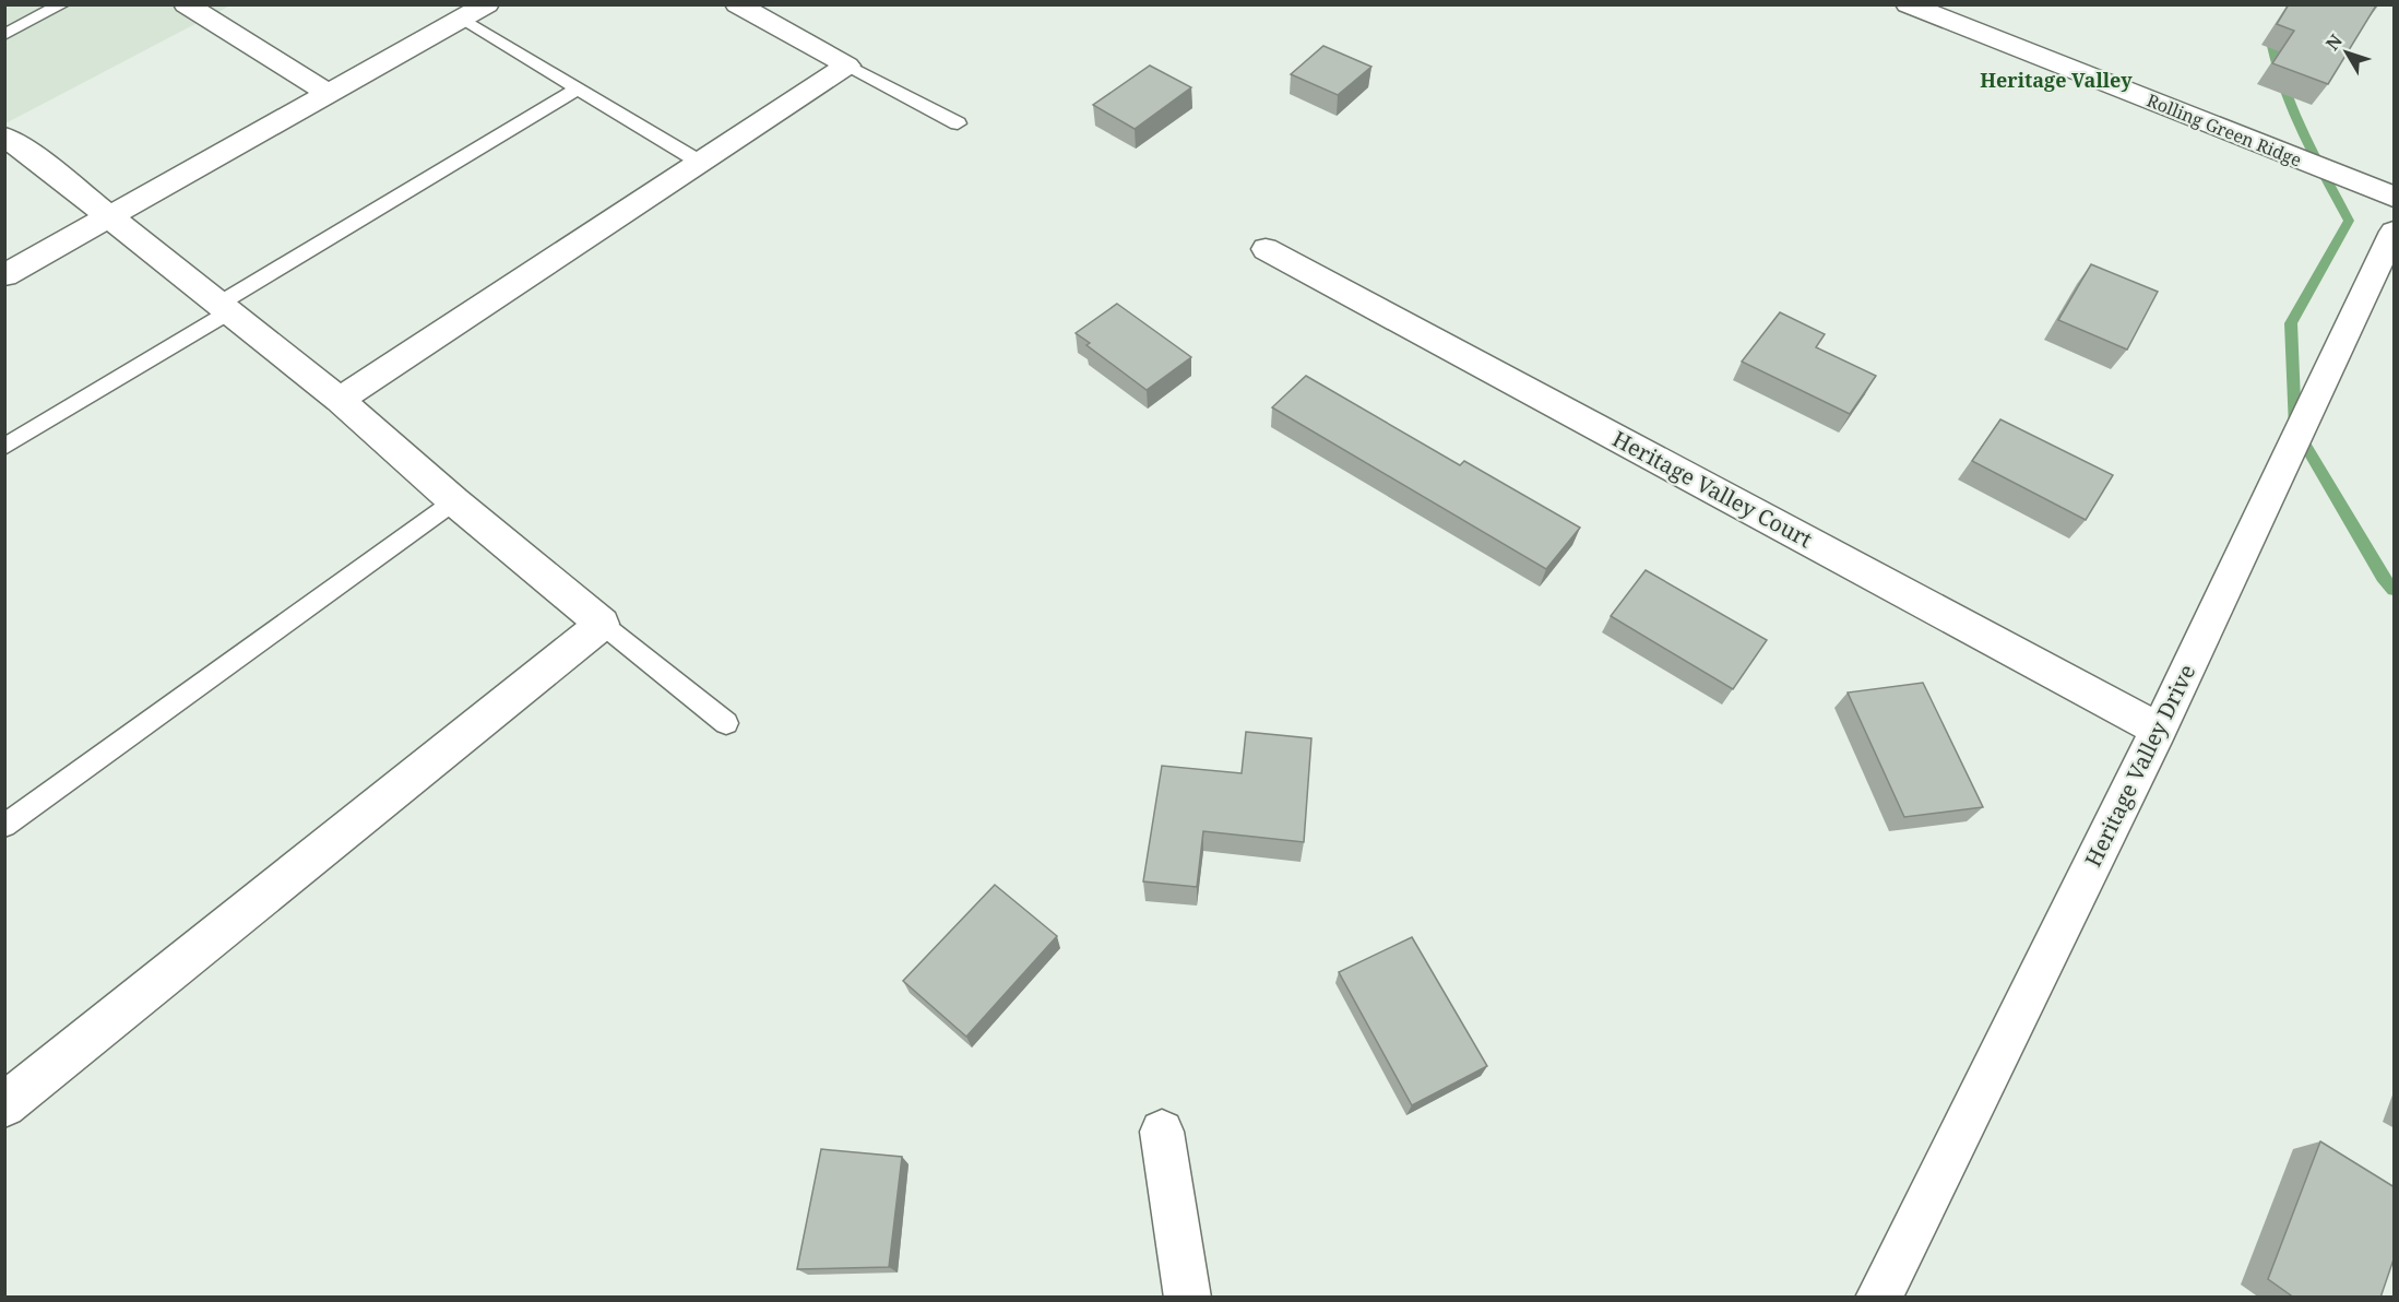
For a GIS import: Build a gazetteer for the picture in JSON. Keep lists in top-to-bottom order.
{
  "streets": {
    "street": ["Rolling Green Ridge", "Heritage Valley Court", "Heritage Valley Drive"]
  },
  "crossings": [
    ["Heritage Valley Court", "Heritage Valley Drive"]
  ],
  "districts": ["Heritage Valley"],
  "north": "top left"
}
